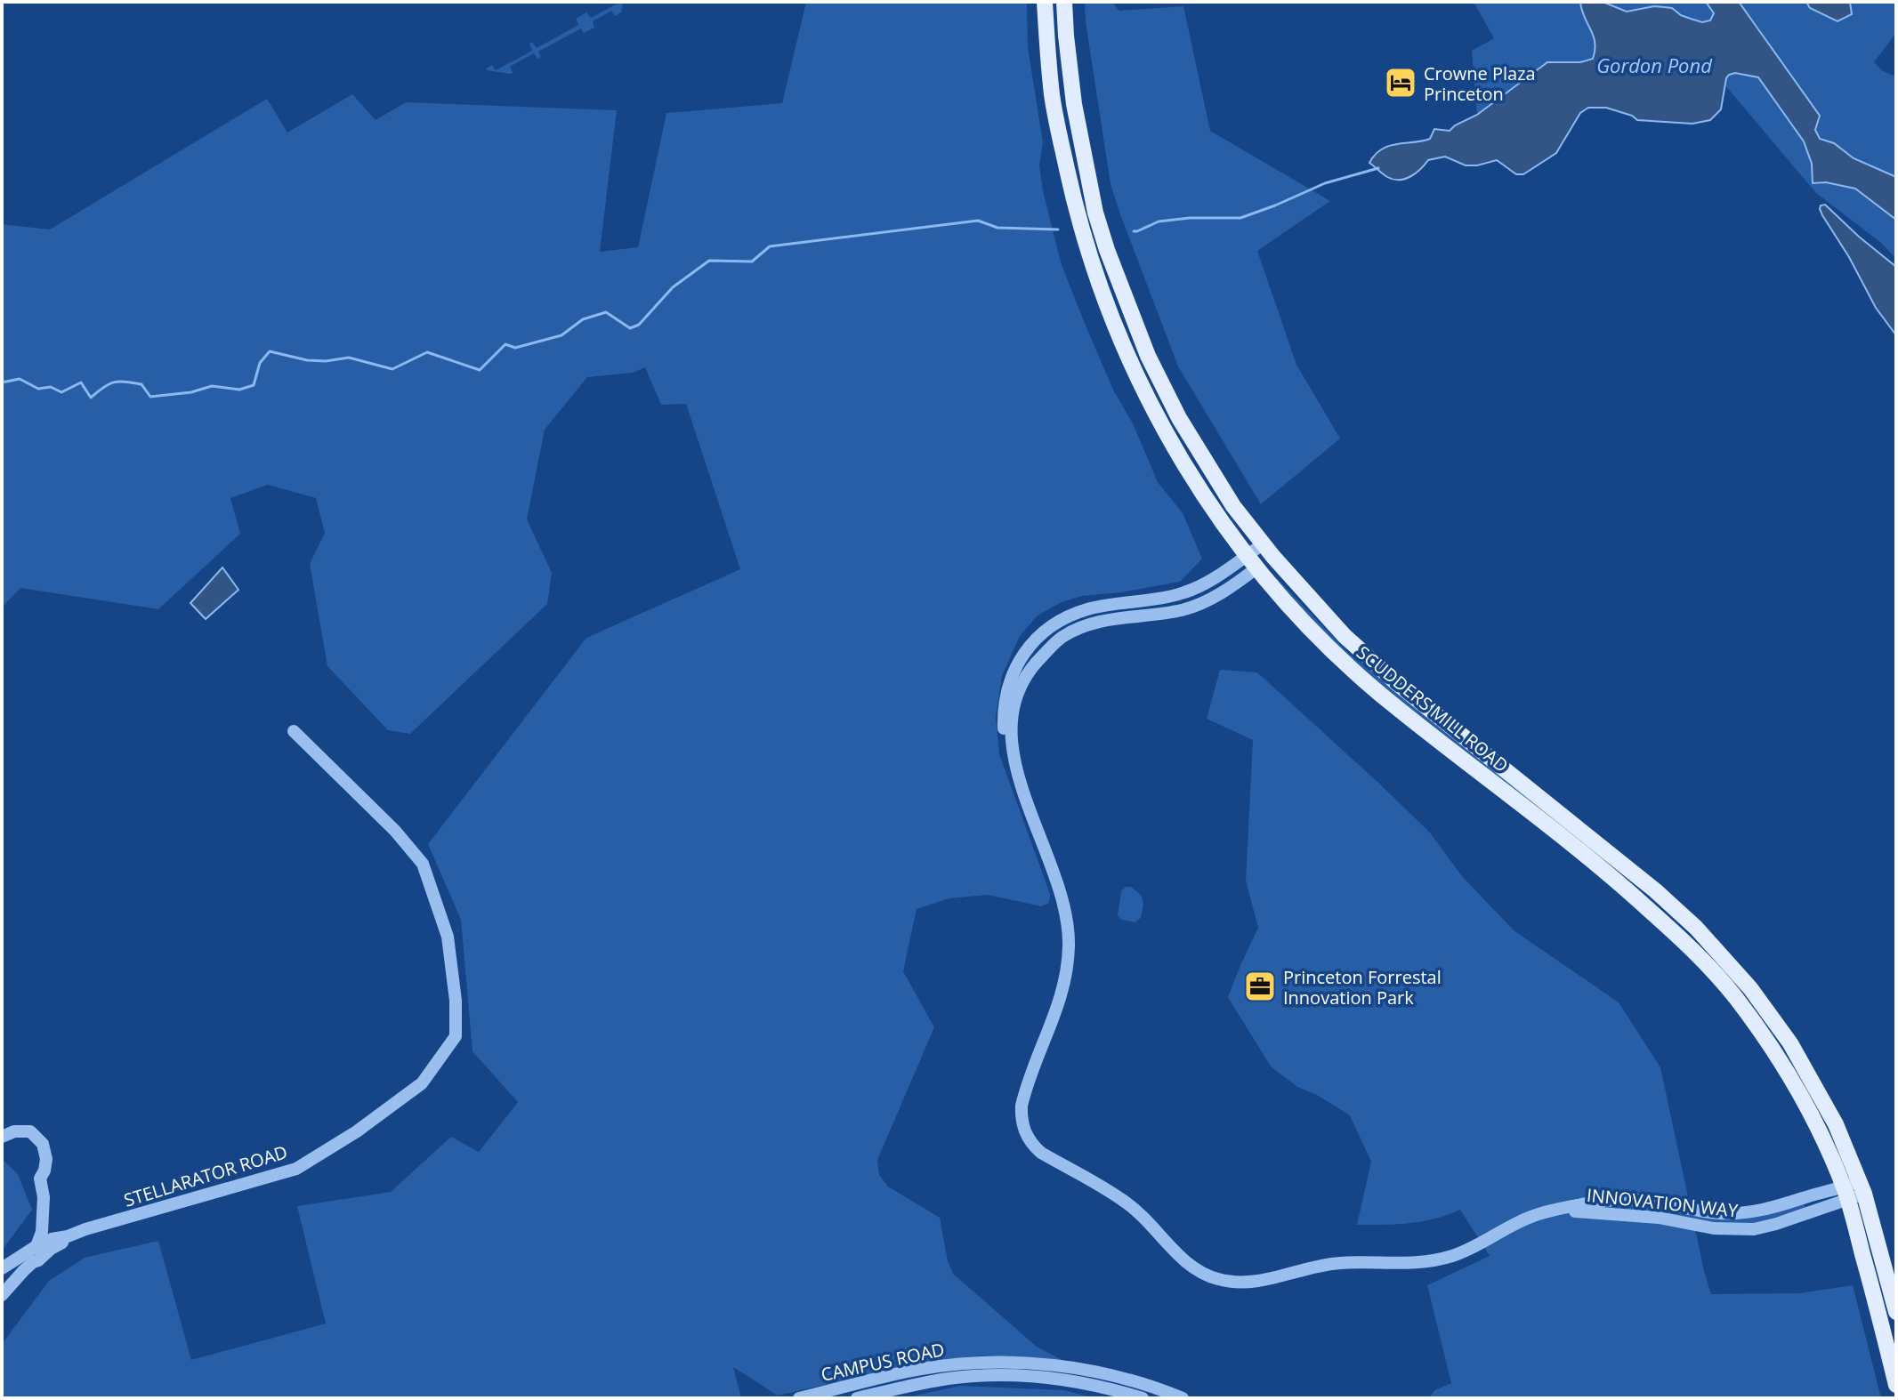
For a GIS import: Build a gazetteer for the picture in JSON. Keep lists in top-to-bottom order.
{
  "streets": {
    "main road": ["SCUDDERS MILL ROAD"],
    "street": ["STELLARATOR ROAD", "INNOVATION WAY", "CAMPUS ROAD"]
  },
  "crossings": [
    ["SCUDDERS MILL ROAD", "INNOVATION WAY"]
  ],
  "water": ["Gordon Pond"],
  "places": {
    "hotel": ["Crowne Plaza Princeton"],
    "office": ["Princeton Forrestal Innovation Park"]
  }
}
